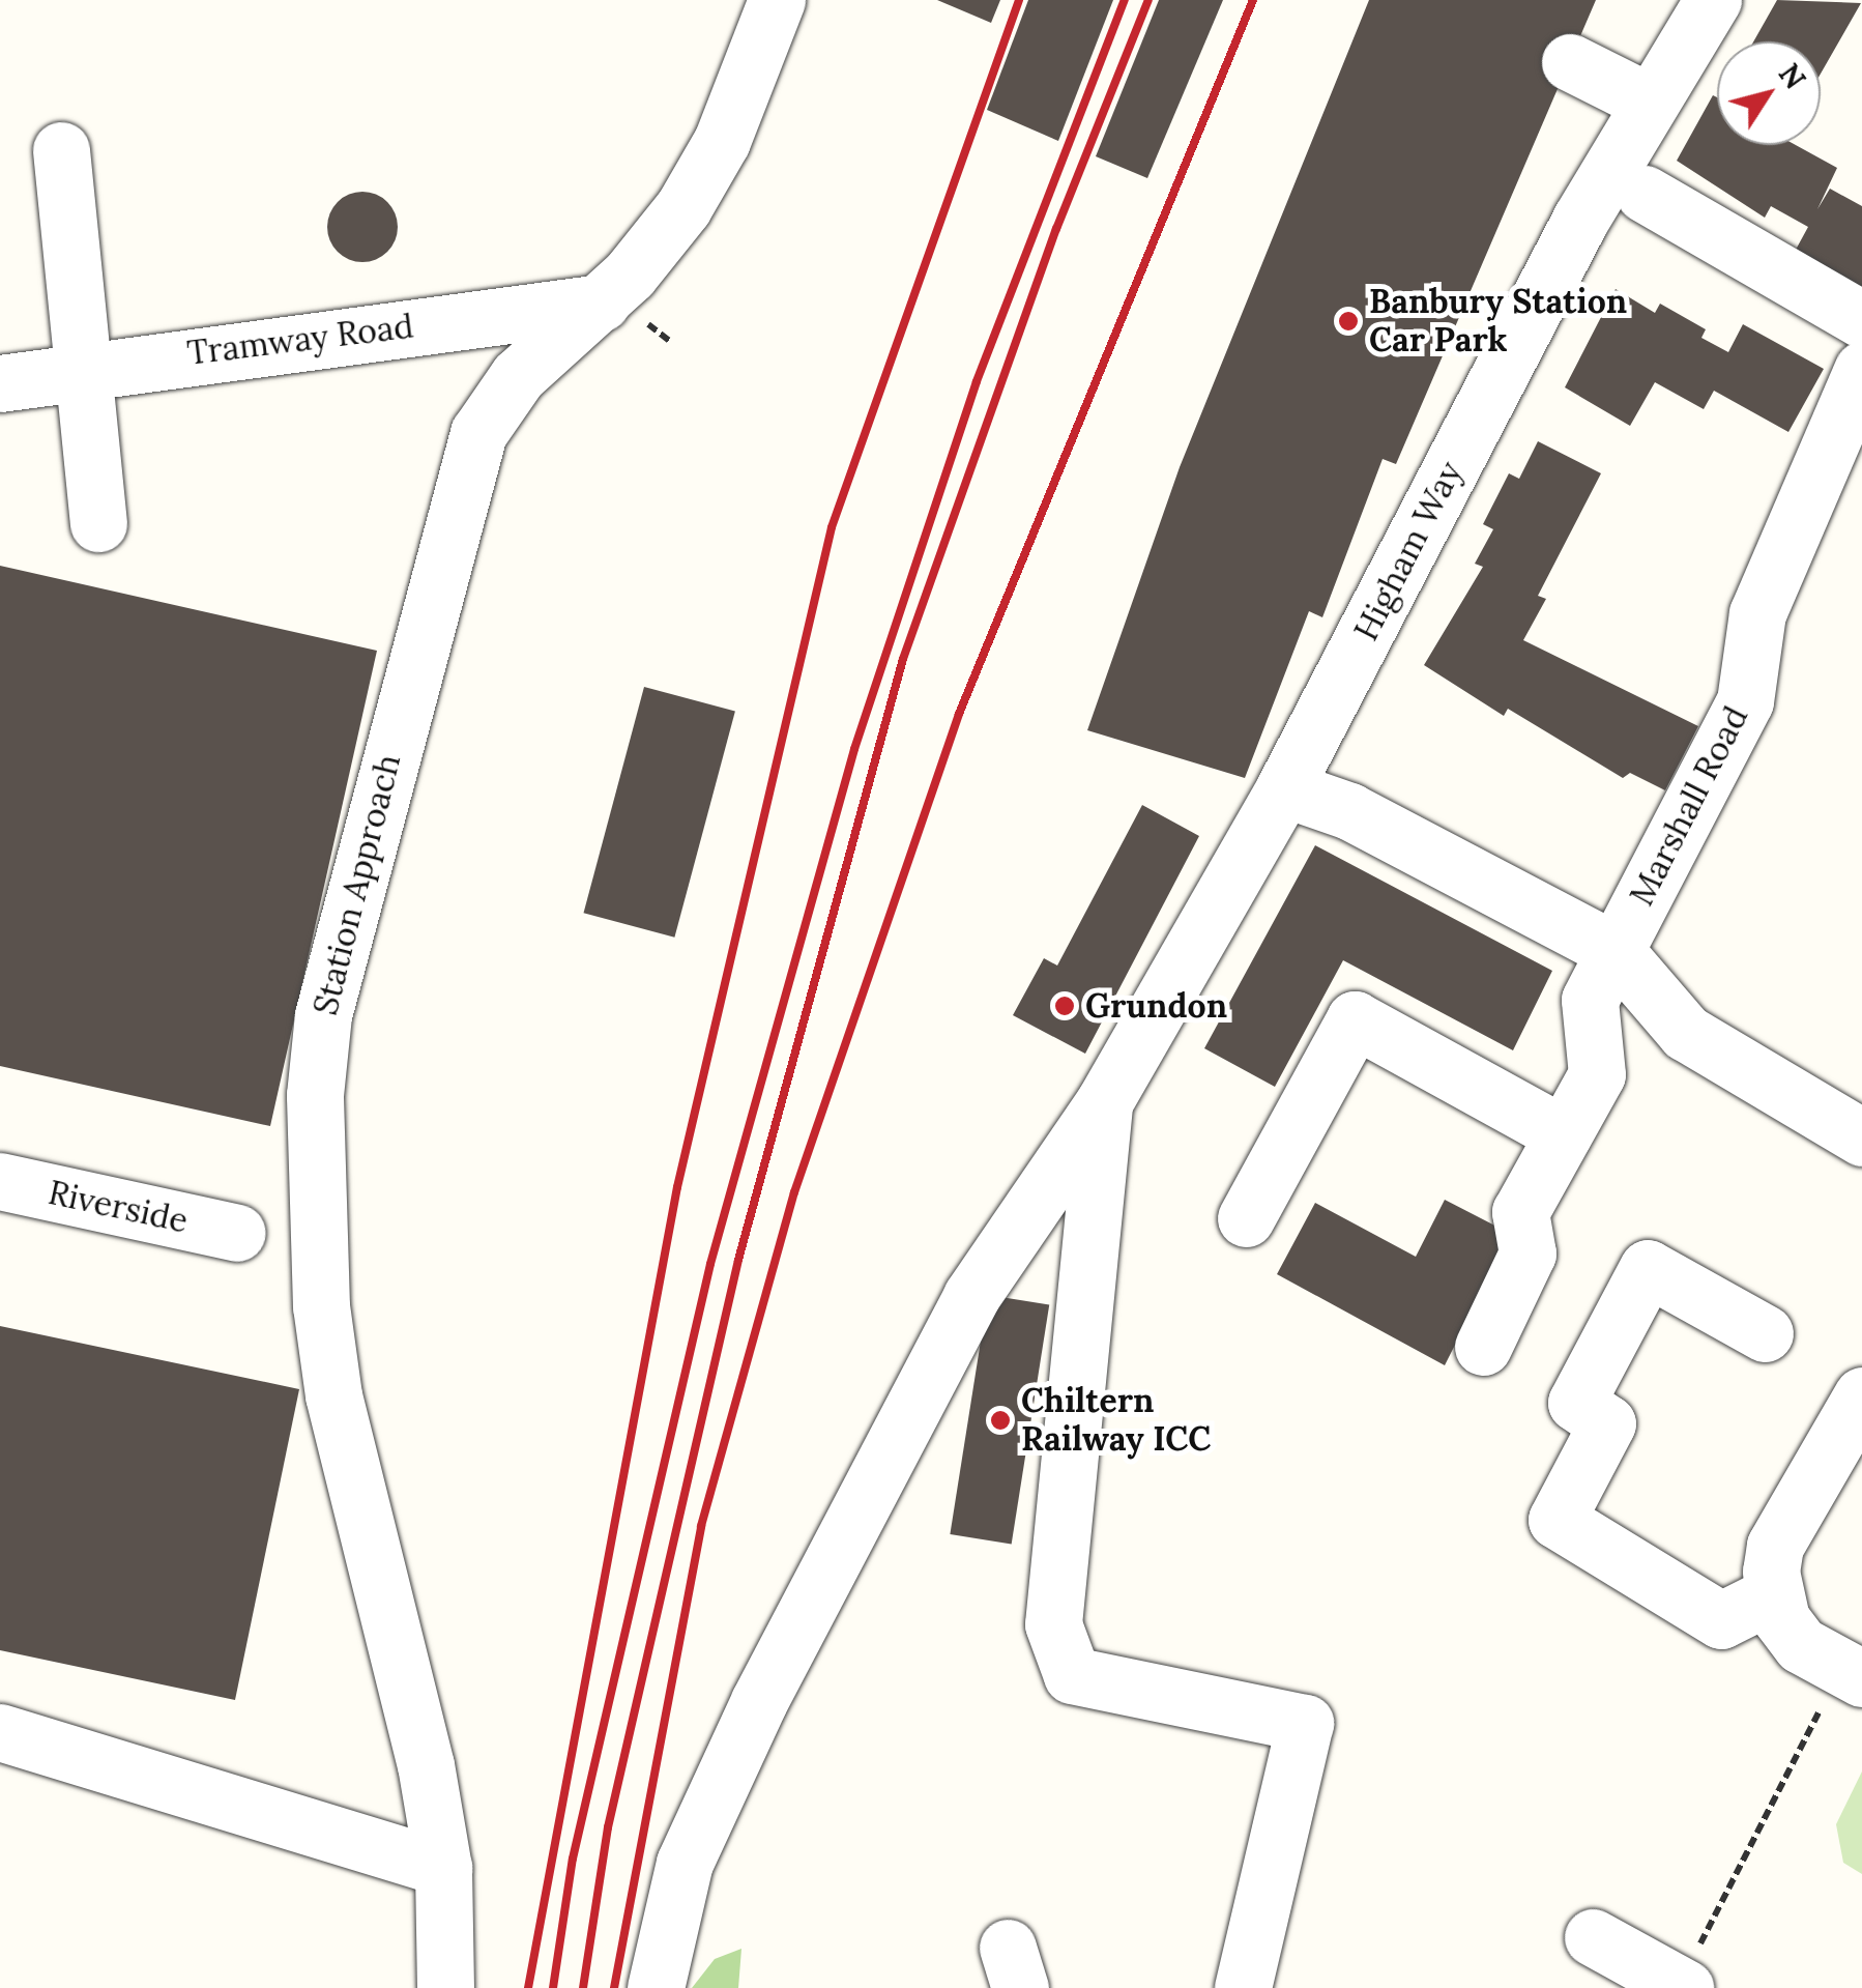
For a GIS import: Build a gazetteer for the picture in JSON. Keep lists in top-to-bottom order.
{
  "streets": {
    "street": [
      "Tramway Road",
      "Higham Way",
      "Marshall Road",
      "Station Approach",
      "Riverside"
    ]
  },
  "crossings": [
    ["Tramway Road", "Station Approach"]
  ],
  "places": ["Banbury Station Car Park", "Grundon", "Chiltern Railway ICC"],
  "north": "top right"
}
